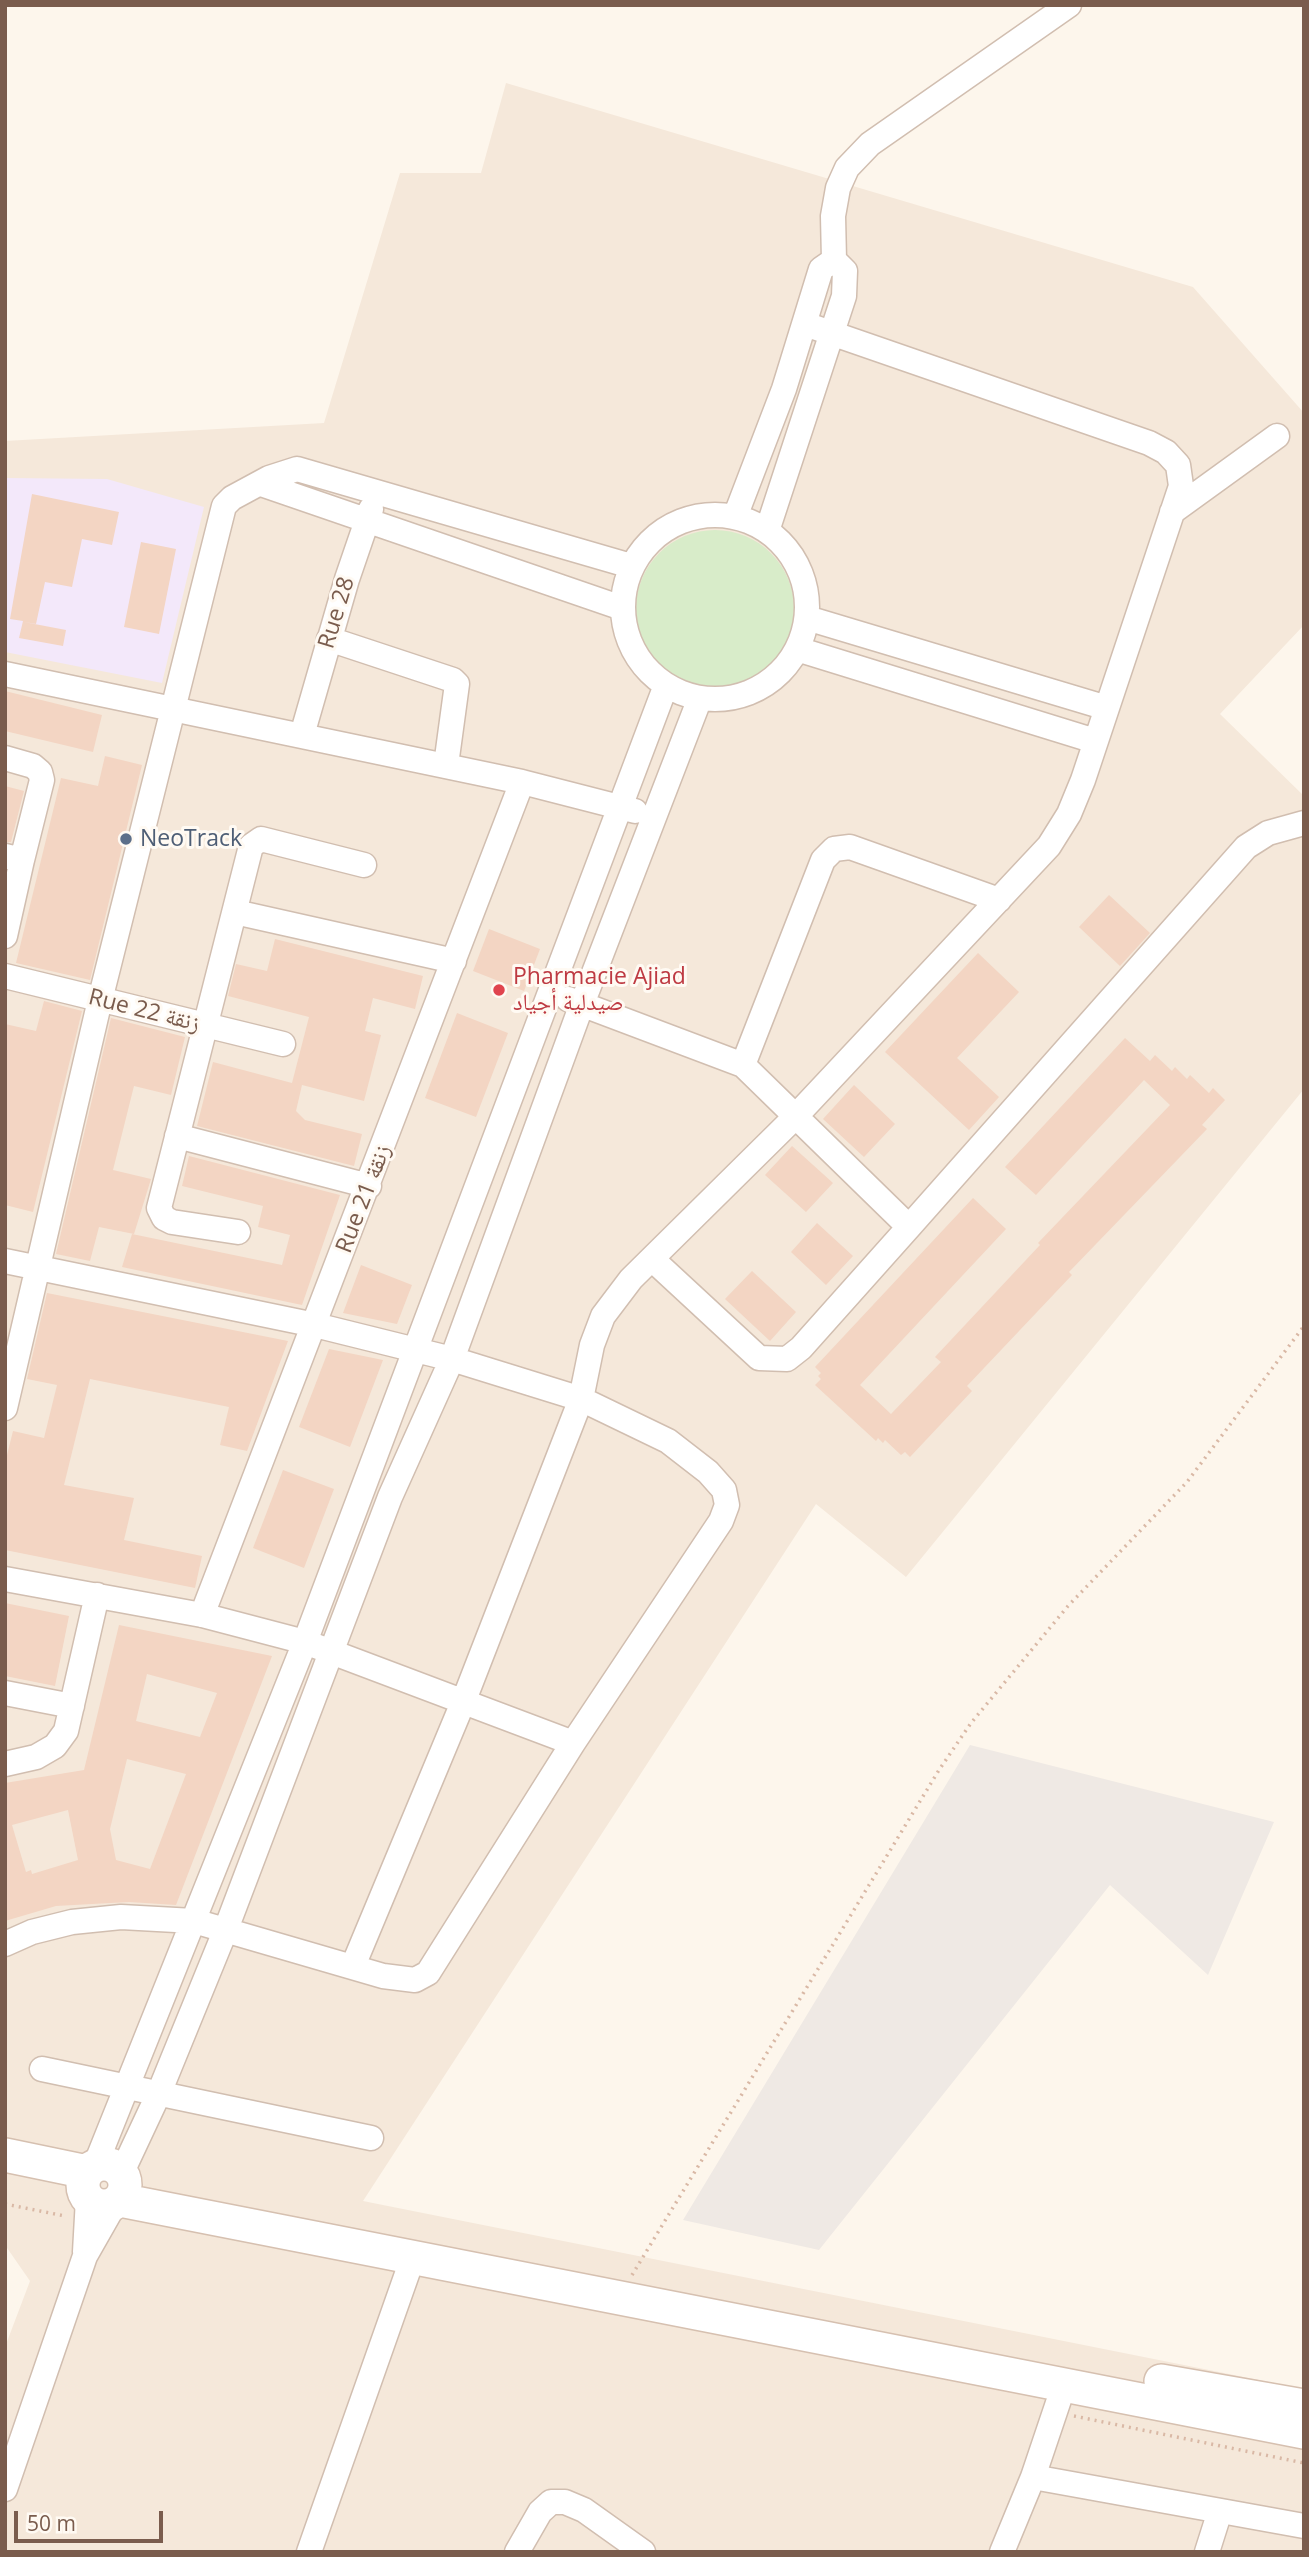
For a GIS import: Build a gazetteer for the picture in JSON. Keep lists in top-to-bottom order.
{
  "streets": {
    "street": ["Rue 28", "Rue 22 زنقة", "Rue 21 زنقة"]
  },
  "places": ["NeoTrack", "Pharmacie Ajiad صيدلية أجياد"],
  "scale_bar": "50 m"
}
